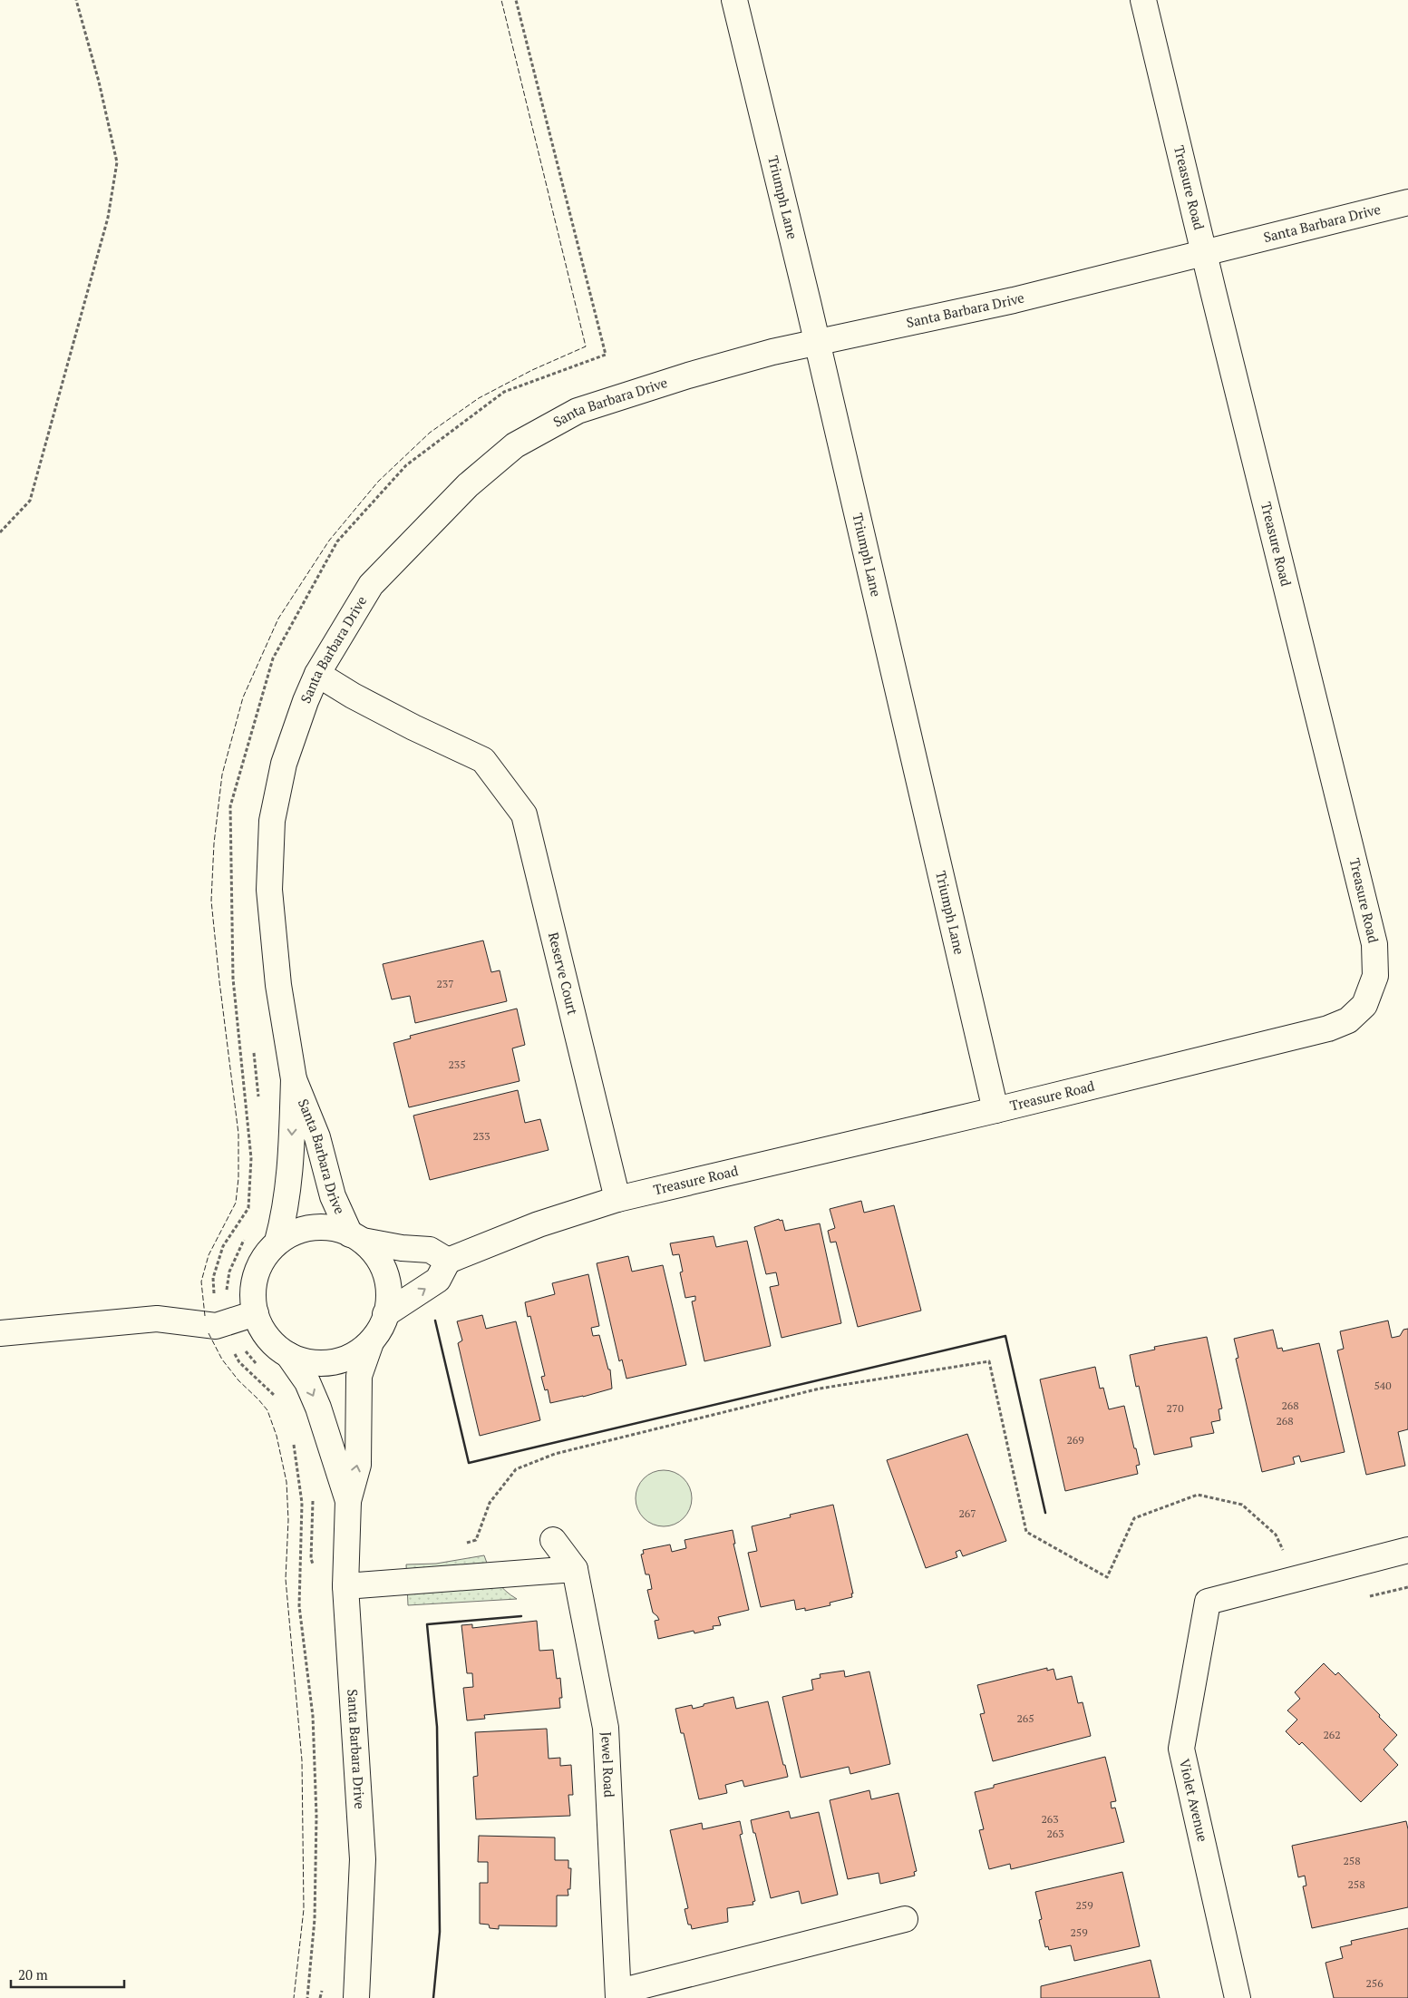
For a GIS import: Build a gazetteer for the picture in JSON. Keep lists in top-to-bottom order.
{
  "streets": {
    "street": [
      "Treasure Road",
      "Triumph Lane",
      "Santa Barbara Drive",
      "Reserve Court",
      "Jewel Road",
      "Violet Avenue"
    ]
  },
  "crossings": [
    ["Treasure Road", "Triumph Lane"],
    ["Treasure Road", "Santa Barbara Drive"],
    ["Treasure Road", "Reserve Court"],
    ["Triumph Lane", "Santa Barbara Drive"],
    ["Santa Barbara Drive", "Reserve Court"]
  ],
  "house_numbers": [
    "237",
    "235",
    "233",
    "540",
    "268",
    "270",
    "268",
    "269",
    "267",
    "265",
    "262",
    "263",
    "263",
    "258",
    "258",
    "259",
    "259",
    "256"
  ],
  "scale_bar": "20 m"
}
